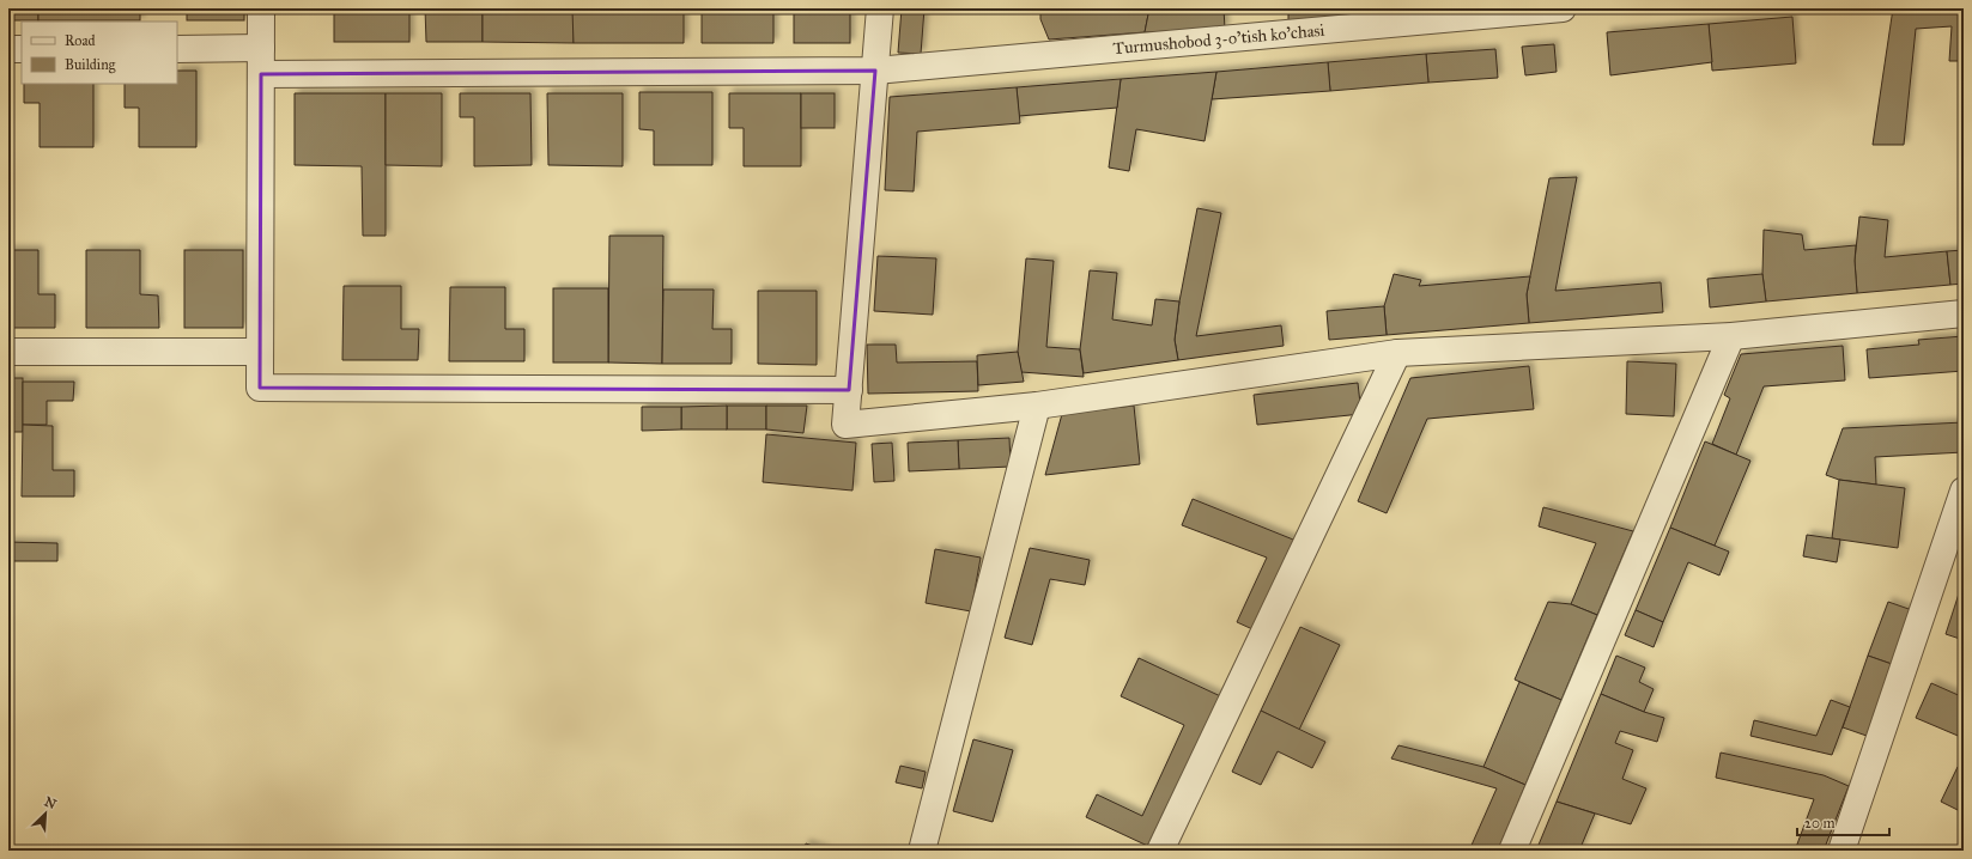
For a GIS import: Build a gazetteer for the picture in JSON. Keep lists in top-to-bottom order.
{
  "streets": {
    "street": ["Turmushobod 3-o'tish ko'chasi"]
  },
  "legend": ["Road", "Building"],
  "scale_bar": "20 m",
  "north": "top right"
}
